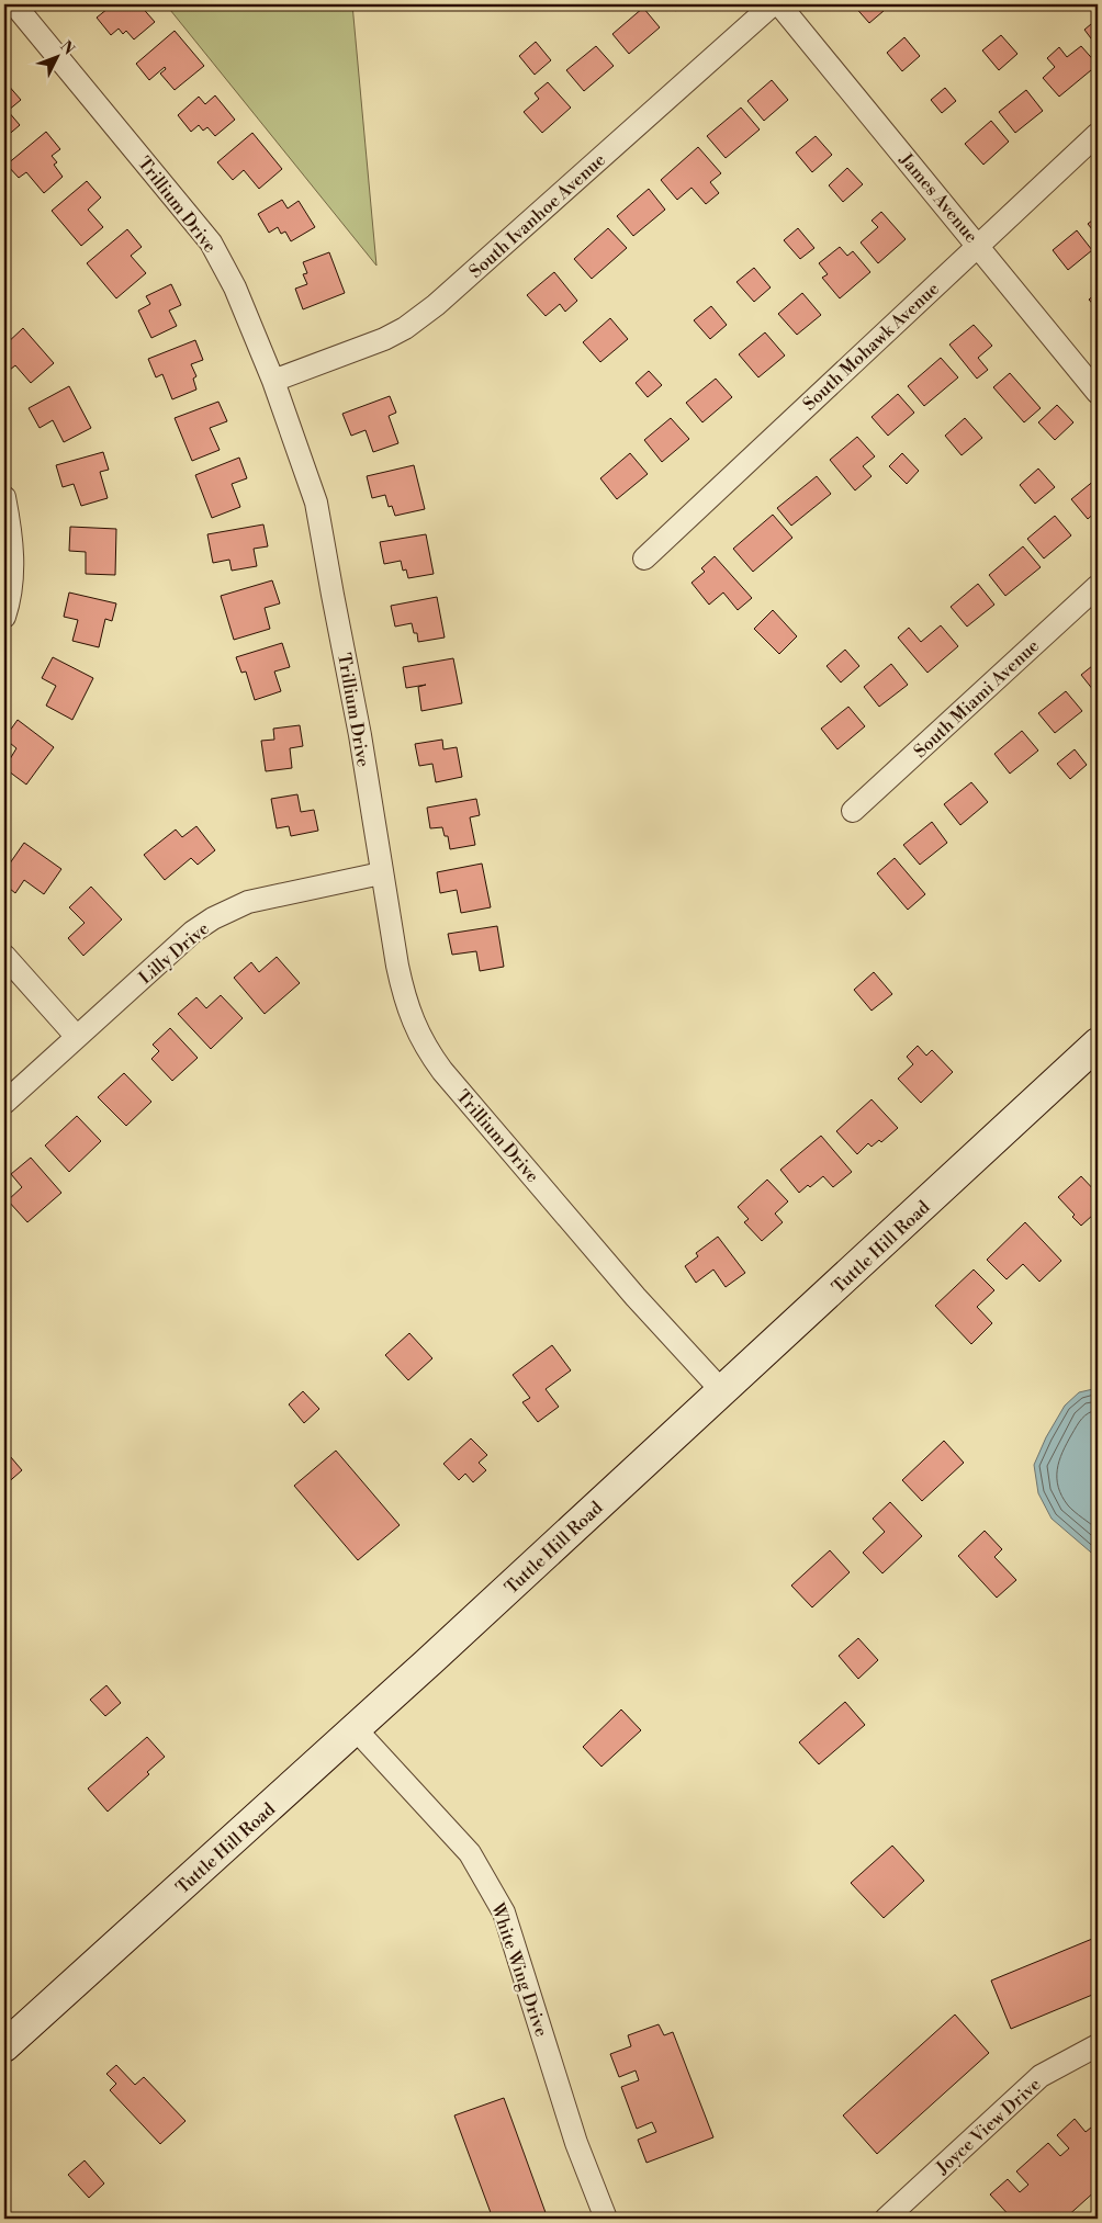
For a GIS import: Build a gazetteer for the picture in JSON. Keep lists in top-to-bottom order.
{
  "streets": {
    "main road": ["Tuttle Hill Road"],
    "street": [
      "James Avenue",
      "Trillium Drive",
      "South Ivanhoe Avenue",
      "South Mohawk Avenue",
      "South Miami Avenue",
      "Lilly Drive",
      "White Wing Drive",
      "Joyce View Drive"
    ]
  },
  "crossings": [
    ["James Avenue", "South Mohawk Avenue"],
    ["Trillium Drive", "South Ivanhoe Avenue"],
    ["Trillium Drive", "Lilly Drive"],
    ["Trillium Drive", "Tuttle Hill Road"],
    ["Tuttle Hill Road", "White Wing Drive"]
  ],
  "north": "top right"
}
